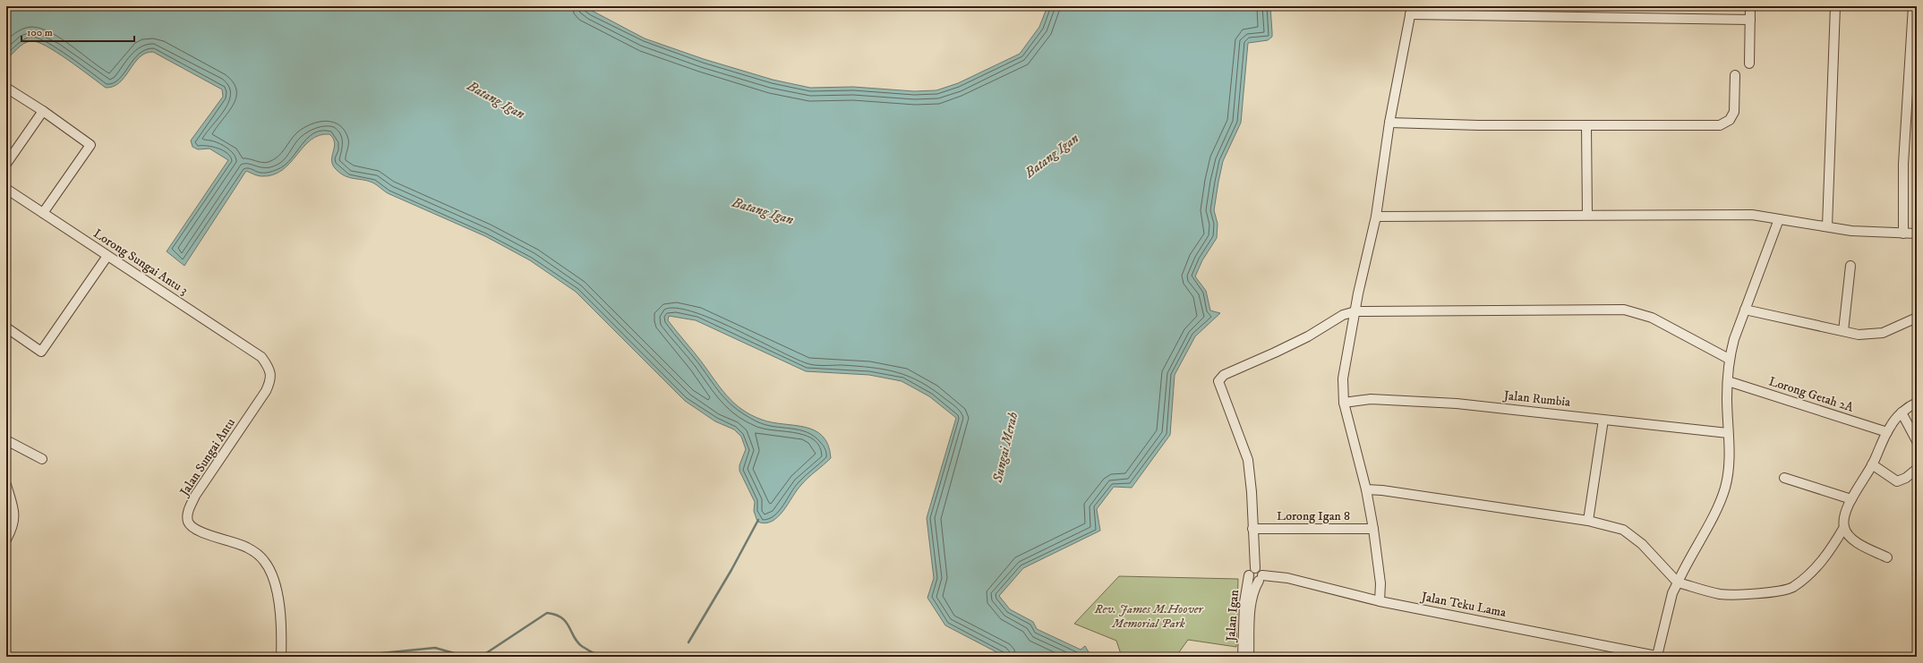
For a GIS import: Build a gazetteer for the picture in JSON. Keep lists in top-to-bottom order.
{
  "streets": {
    "street": [
      "Lorong Sungai Antu 3",
      "Lorong Getah 2A",
      "Jalan Rumbia",
      "Jalan Sungai Antu",
      "Lorong Igan 8",
      "Jalan Teku Lama",
      "Jalan Igan"
    ]
  },
  "crossings": [
    ["Lorong Sungai Antu 3", "Jalan Sungai Antu"],
    ["Jalan Teku Lama", "Jalan Igan"]
  ],
  "water": ["Batang Igan", "Sungai Merah"],
  "parks": ["Rev. James M.Hoover Memorial Park"],
  "scale_bar": "100 m"
}
